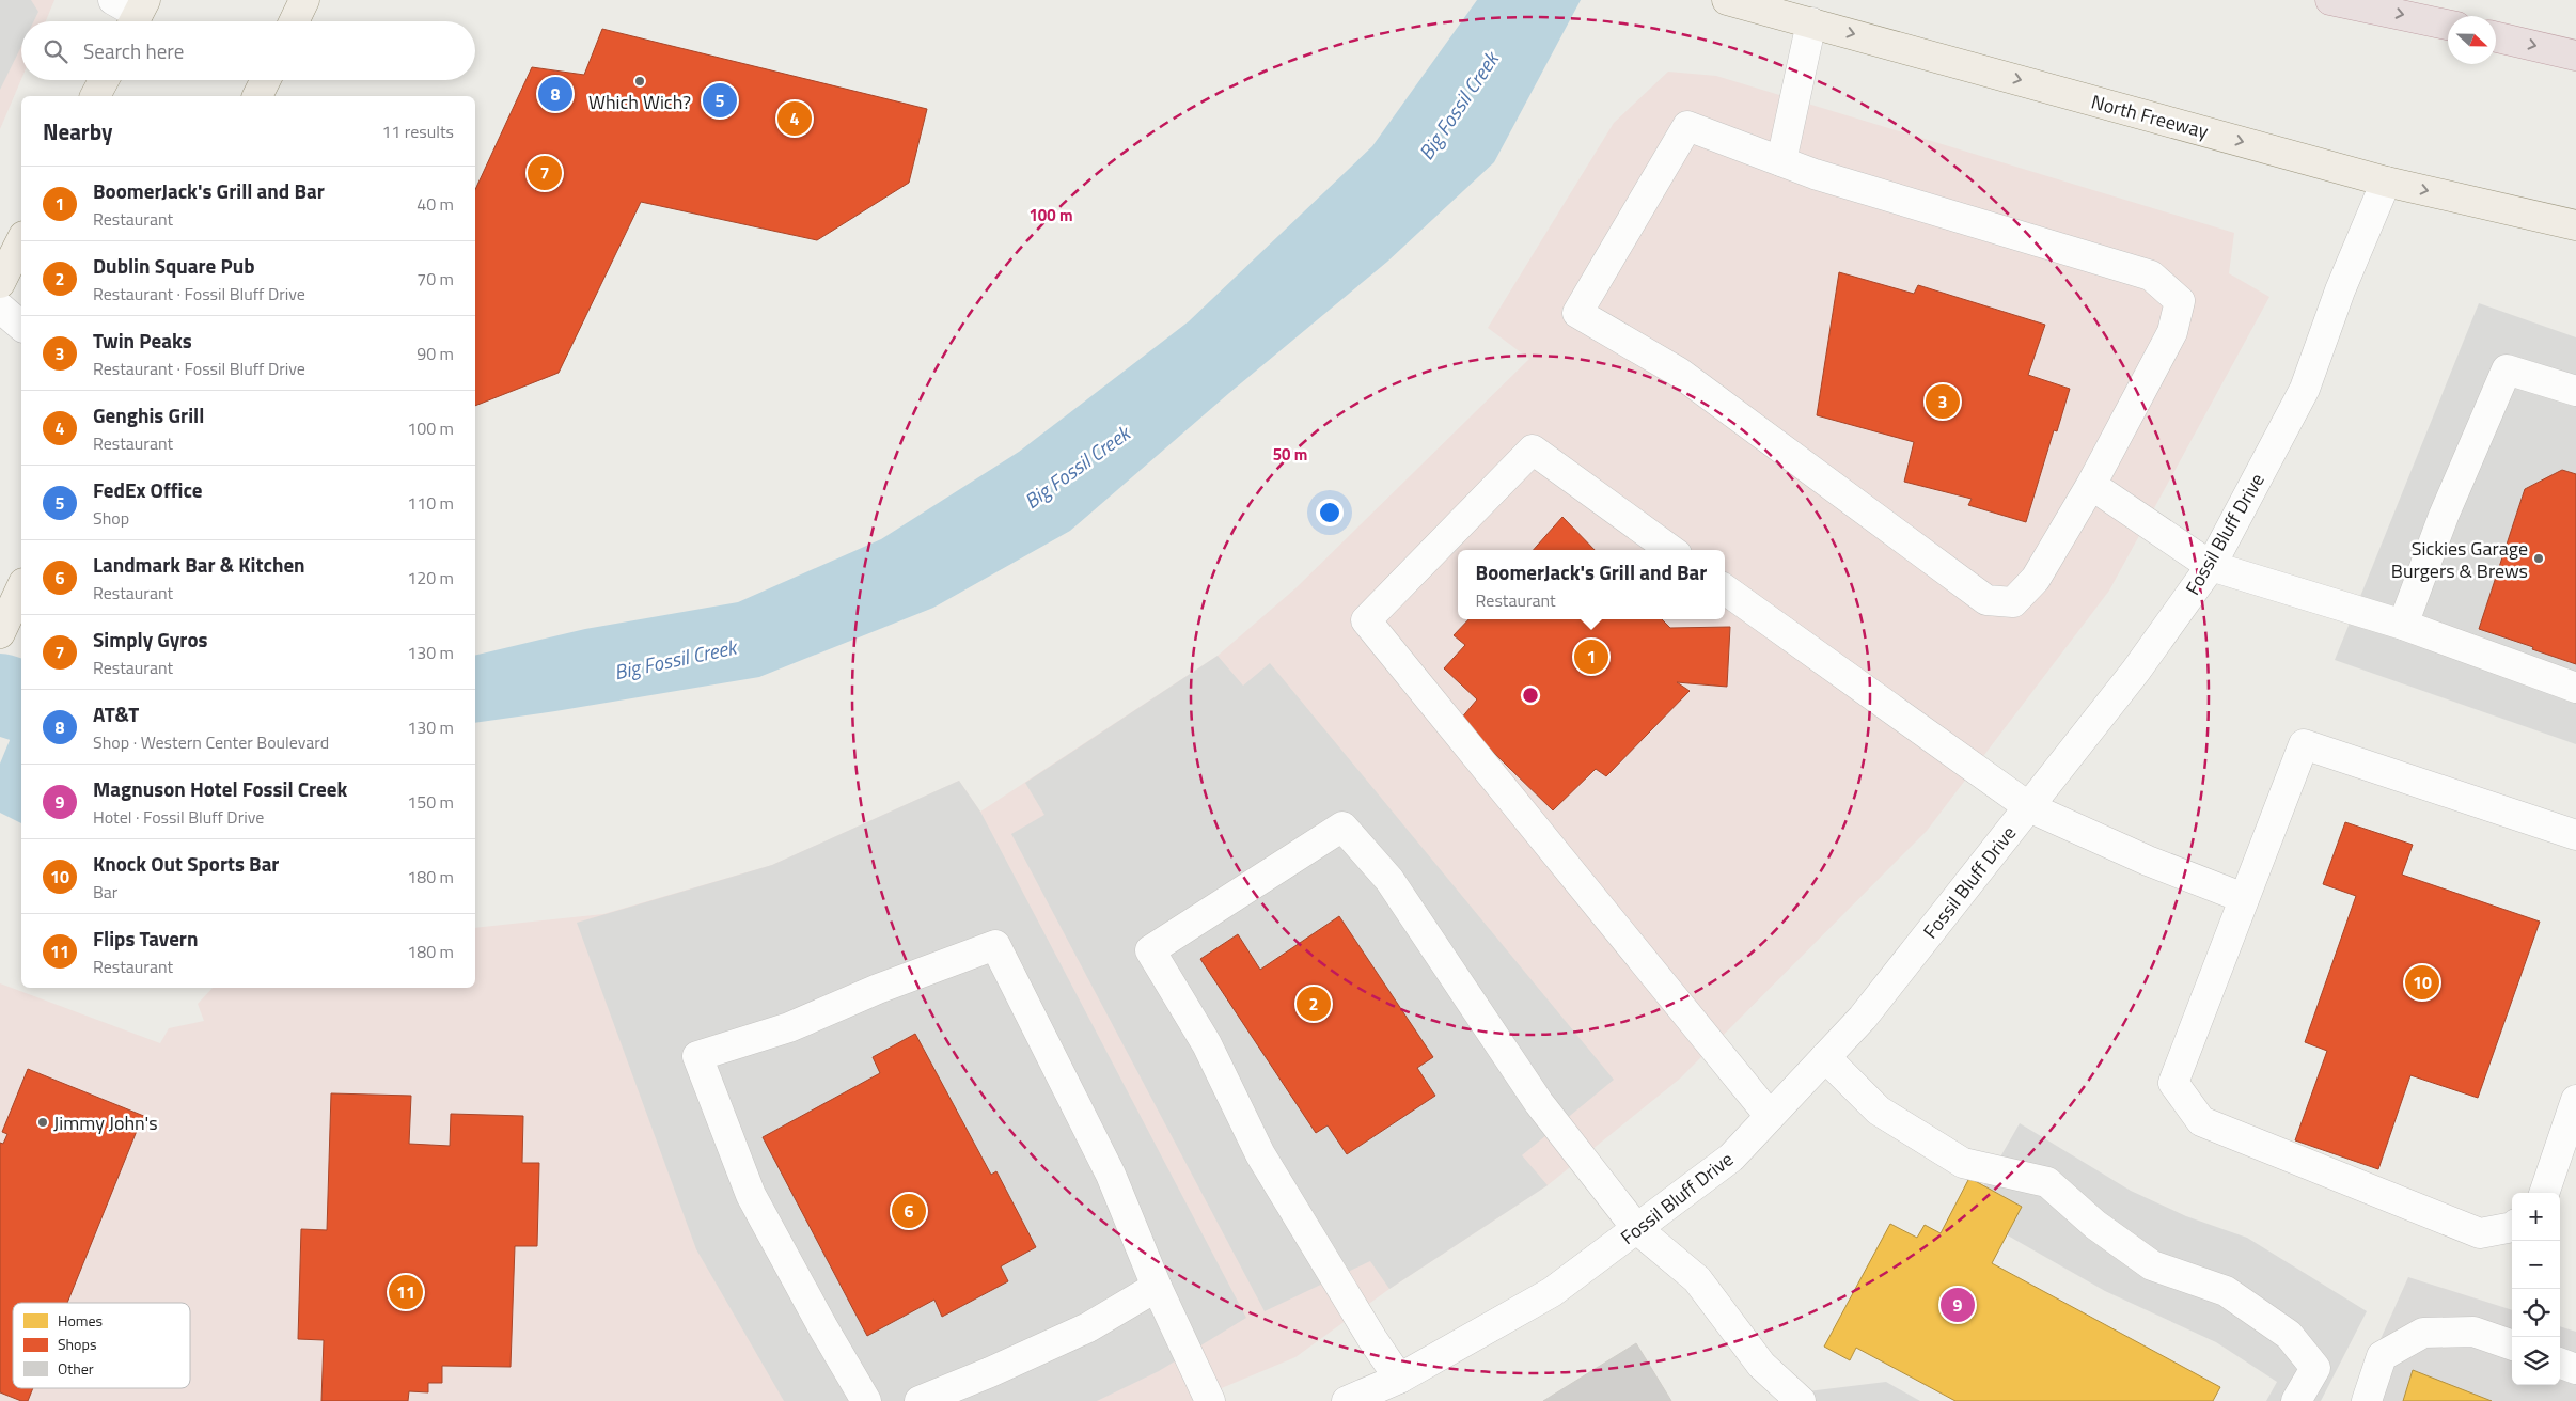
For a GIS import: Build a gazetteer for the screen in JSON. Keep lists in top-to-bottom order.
{
  "streets": {
    "main road": ["North Freeway"],
    "street": ["Fossil Bluff Drive"]
  },
  "crossings": [
    ["North Freeway", "Fossil Bluff Drive"]
  ],
  "one_way": ["North Freeway"],
  "water": ["Big Fossil Creek"],
  "places": ["Which Wich?", "Sickies Garage Burgers & Brews", "Jimmy John's"],
  "legend": ["Homes", "Shops", "Other"],
  "north": "right",
  "page": {
    "search": "Search here",
    "pins": [
      "8",
      "5",
      "4",
      "7",
      "3",
      "1",
      "10",
      "2",
      "6",
      "11",
      "9"
    ],
    "heading": ["Nearby", "11 results"],
    "list": [
      {
        "mark": "1",
        "name": "BoomerJack's Grill and Bar",
        "note": "Restaurant",
        "value": "40 m"
      },
      {
        "mark": "2",
        "name": "Dublin Square Pub",
        "note": "Restaurant · Fossil Bluff Drive",
        "value": "70 m"
      },
      {
        "mark": "3",
        "name": "Twin Peaks",
        "note": "Restaurant · Fossil Bluff Drive",
        "value": "90 m"
      },
      {
        "mark": "4",
        "name": "Genghis Grill",
        "note": "Restaurant",
        "value": "100 m"
      },
      {
        "mark": "5",
        "name": "FedEx Office",
        "note": "Shop",
        "value": "110 m"
      },
      {
        "mark": "6",
        "name": "Landmark Bar & Kitchen",
        "note": "Restaurant",
        "value": "120 m"
      },
      {
        "mark": "7",
        "name": "Simply Gyros",
        "note": "Restaurant",
        "value": "130 m"
      },
      {
        "mark": "8",
        "name": "AT&T",
        "note": "Shop · Western Center Boulevard",
        "value": "130 m"
      },
      {
        "mark": "9",
        "name": "Magnuson Hotel Fossil Creek",
        "note": "Hotel · Fossil Bluff Drive",
        "value": "150 m"
      },
      {
        "mark": "10",
        "name": "Knock Out Sports Bar",
        "note": "Bar",
        "value": "180 m"
      },
      {
        "mark": "11",
        "name": "Flips Tavern",
        "note": "Restaurant",
        "value": "180 m"
      }
    ],
    "popup": ["BoomerJack's Grill and Bar", "Restaurant"],
    "map_buttons": ["+", "−"]
  },
  "rings": ["100 m", "50 m"]
}
